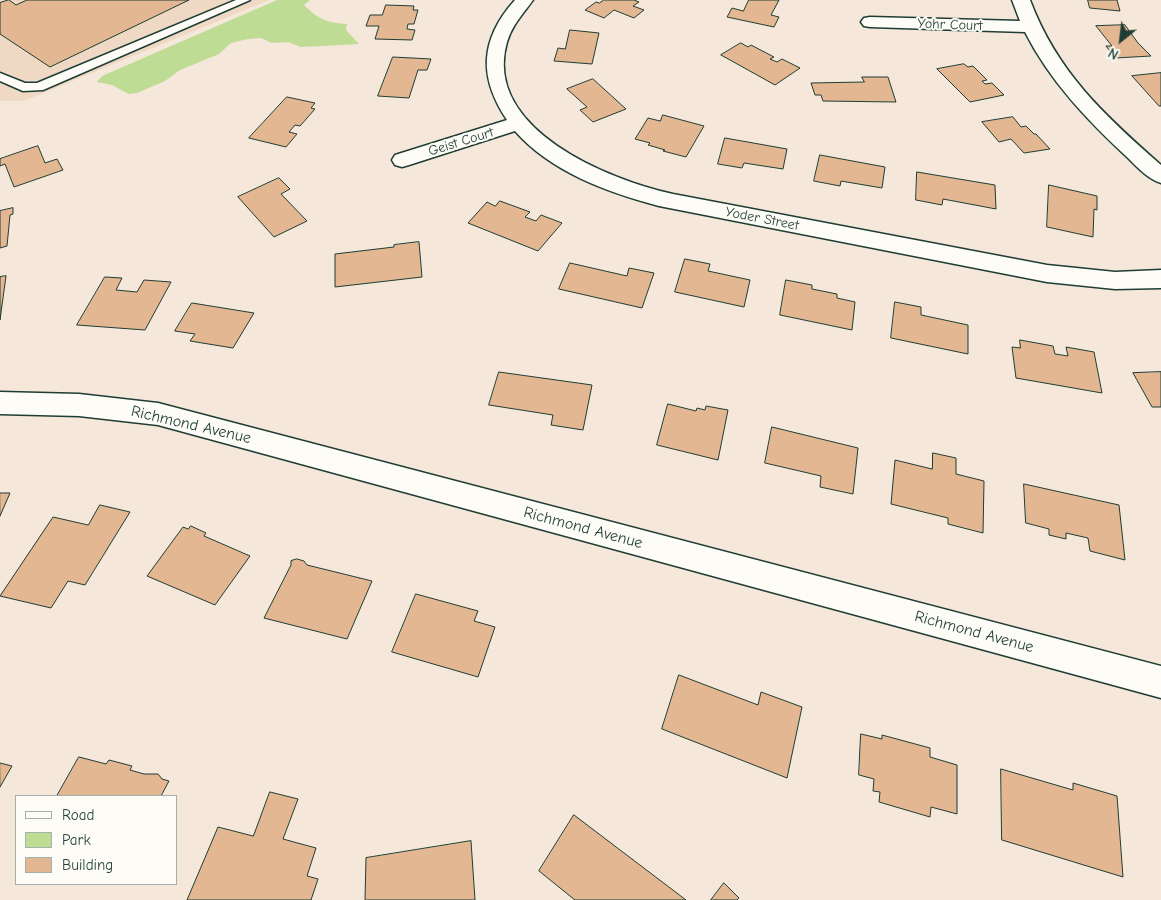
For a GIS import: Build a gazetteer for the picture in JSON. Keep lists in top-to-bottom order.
{
  "streets": {
    "street": [
      "Yohr Court",
      "Geist Court",
      "Yoder Street",
      "Richmond Avenue"
    ]
  },
  "crossings": [
    ["Geist Court", "Yoder Street"]
  ],
  "legend": ["Road", "Park", "Building"],
  "north": "bottom left"
}
